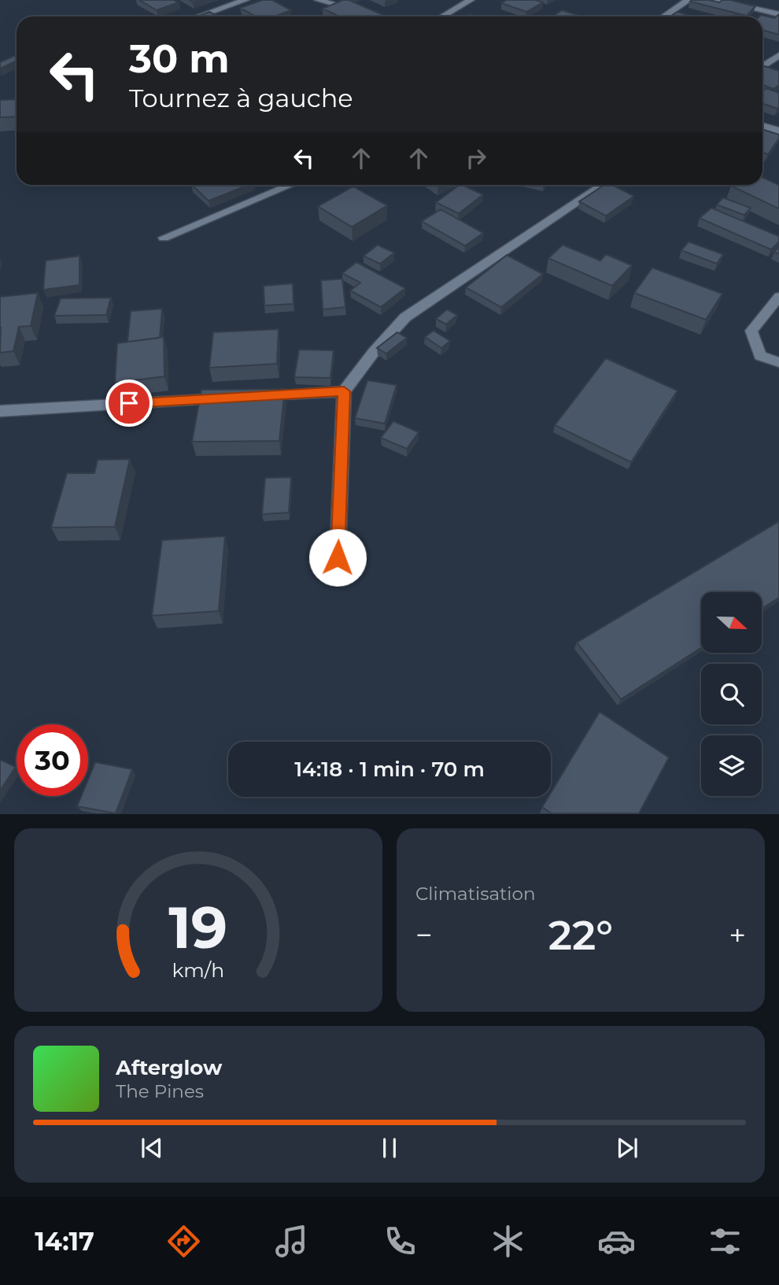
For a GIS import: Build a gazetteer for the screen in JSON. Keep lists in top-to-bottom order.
{
  "north": "right",
  "page": {
    "turn": ["30 m", "Tournez à gauche"],
    "limit": "30",
    "trip": "14:18 · 1 min · 70 m",
    "tile": "Climatisation",
    "heat": ["−", "22°", "+"],
    "song": ["Afterglow", "The Pines"],
    "tabs": "14:17",
    "gauge": ["19", "km/h"]
  }
}
